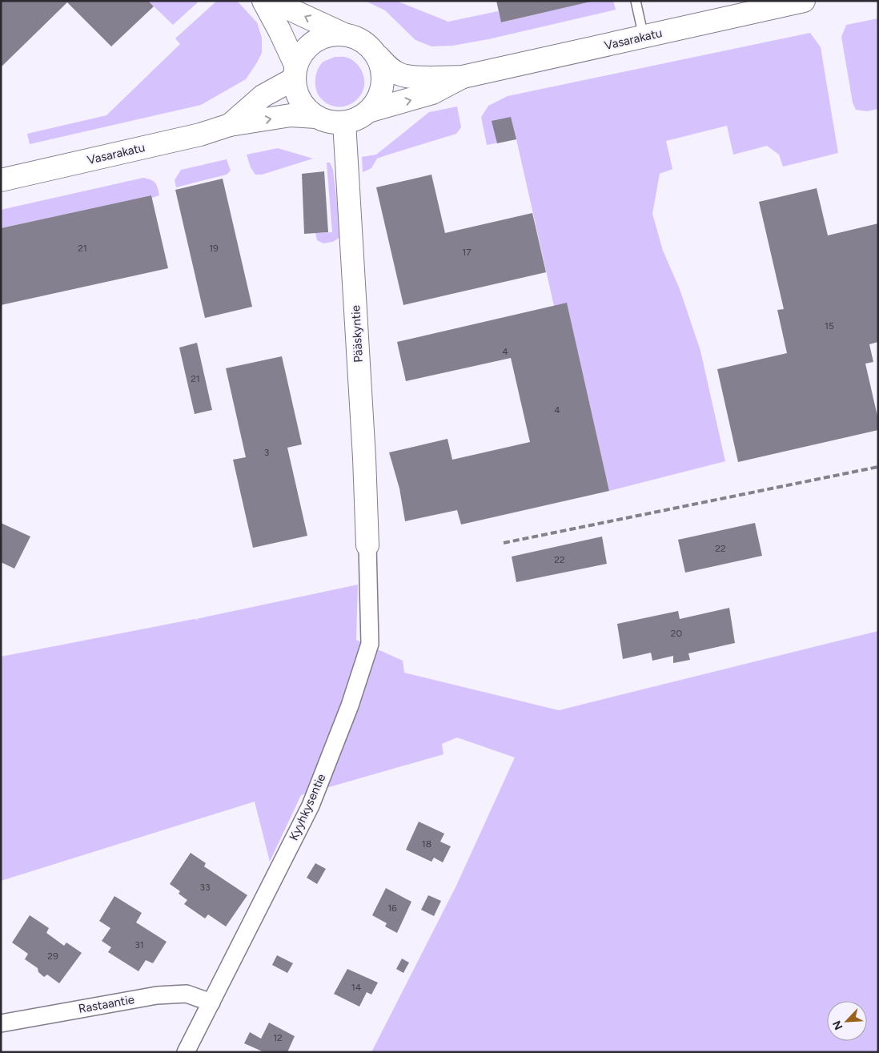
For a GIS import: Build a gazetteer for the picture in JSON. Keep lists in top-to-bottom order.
{
  "streets": {
    "street": [
      "Vasarakatu",
      "Pääskyntie",
      "Kyyhkysentie",
      "Rastaantie"
    ]
  },
  "crossings": [
    ["Vasarakatu", "Pääskyntie"],
    ["Pääskyntie", "Kyyhkysentie"],
    ["Kyyhkysentie", "Rastaantie"]
  ],
  "house_numbers": [
    "21",
    "19",
    "17",
    "15",
    "4",
    "21",
    "4",
    "3",
    "22",
    "22",
    "20",
    "18",
    "33",
    "16",
    "31",
    "29",
    "14",
    "12"
  ],
  "north": "bottom left"
}
